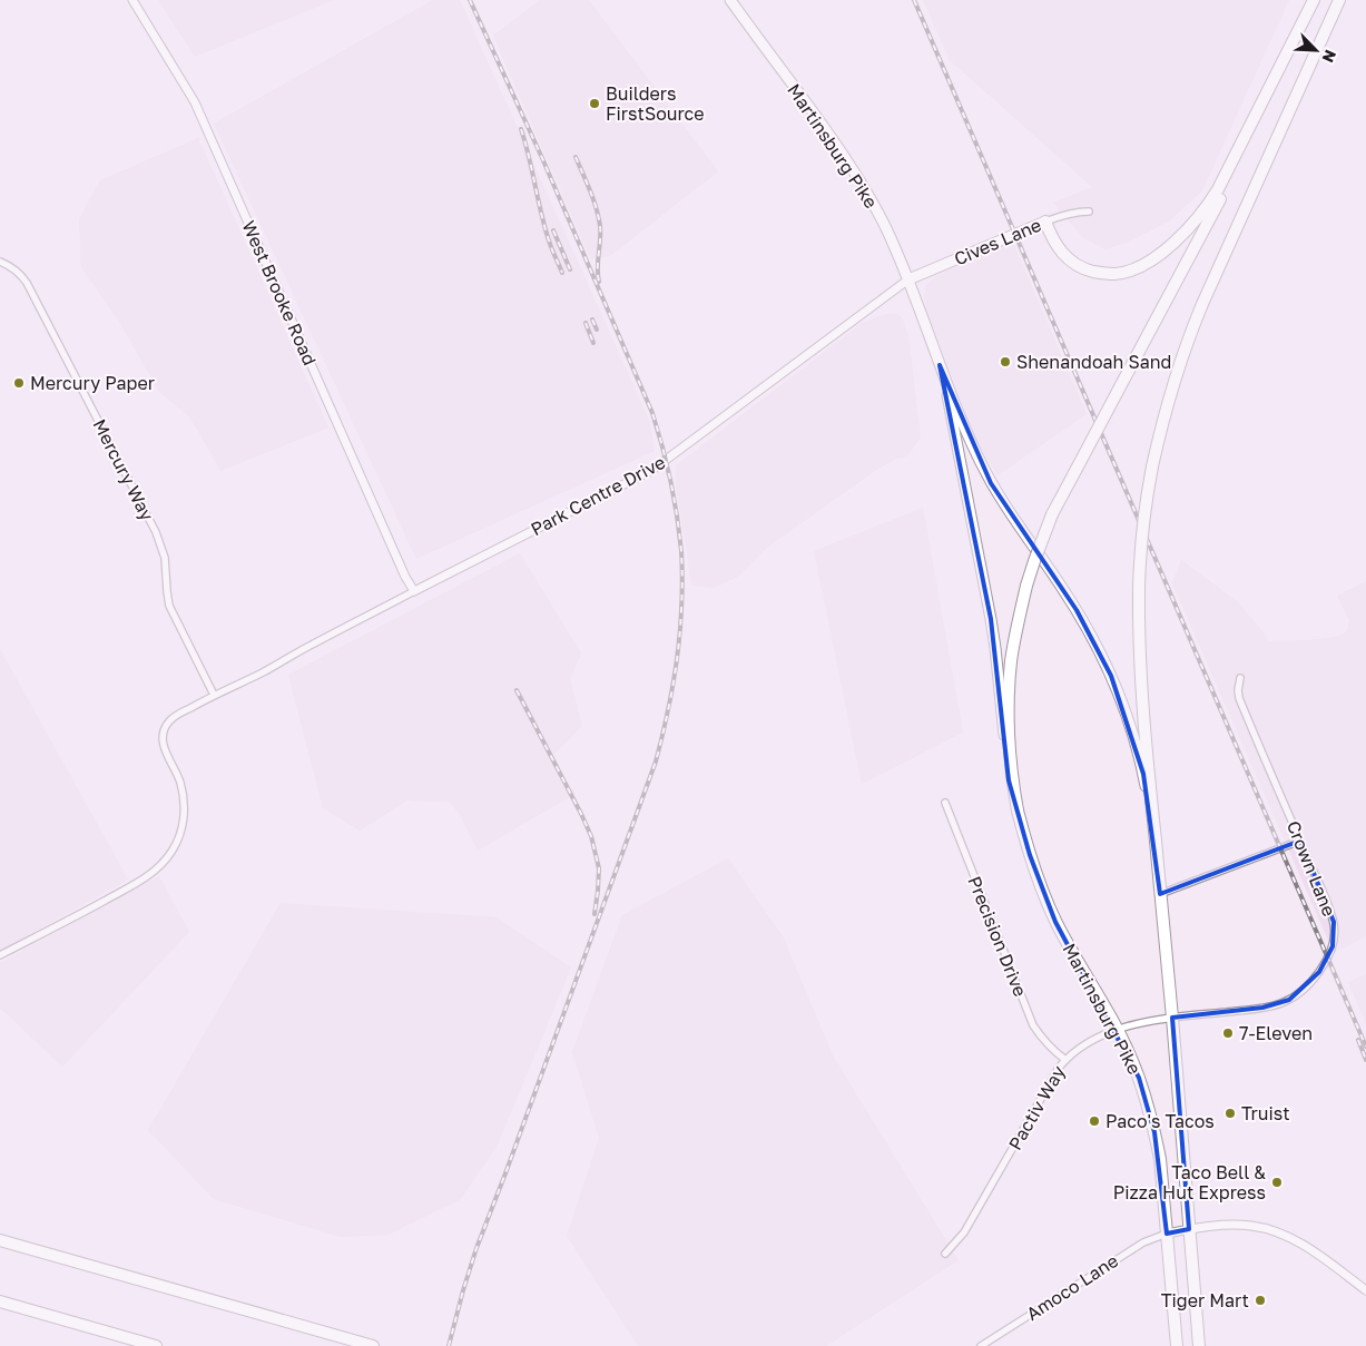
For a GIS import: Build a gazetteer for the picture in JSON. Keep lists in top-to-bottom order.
{
  "streets": {
    "highway": ["Martinsburg Pike"],
    "main road": ["Cives Lane"],
    "street": [
      "West Brooke Road",
      "Mercury Way",
      "Park Centre Drive",
      "Crown Lane",
      "Precision Drive",
      "Pactiv Way",
      "Amoco Lane"
    ]
  },
  "crossings": [
    ["Martinsburg Pike", "Cives Lane"],
    ["Martinsburg Pike", "Park Centre Drive"],
    ["Martinsburg Pike", "Pactiv Way"],
    ["Martinsburg Pike", "Amoco Lane"],
    ["Cives Lane", "Park Centre Drive"],
    ["West Brooke Road", "Park Centre Drive"],
    ["Mercury Way", "Park Centre Drive"],
    ["Crown Lane", "Pactiv Way"],
    ["Precision Drive", "Pactiv Way"]
  ],
  "places": [
    "Builders FirstSource",
    "Shenandoah Sand",
    "Mercury Paper",
    "7-Eleven",
    "Truist",
    "Paco's Tacos",
    "Taco Bell & Pizza Hut Express",
    "Tiger Mart"
  ],
  "north": "bottom right"
}
